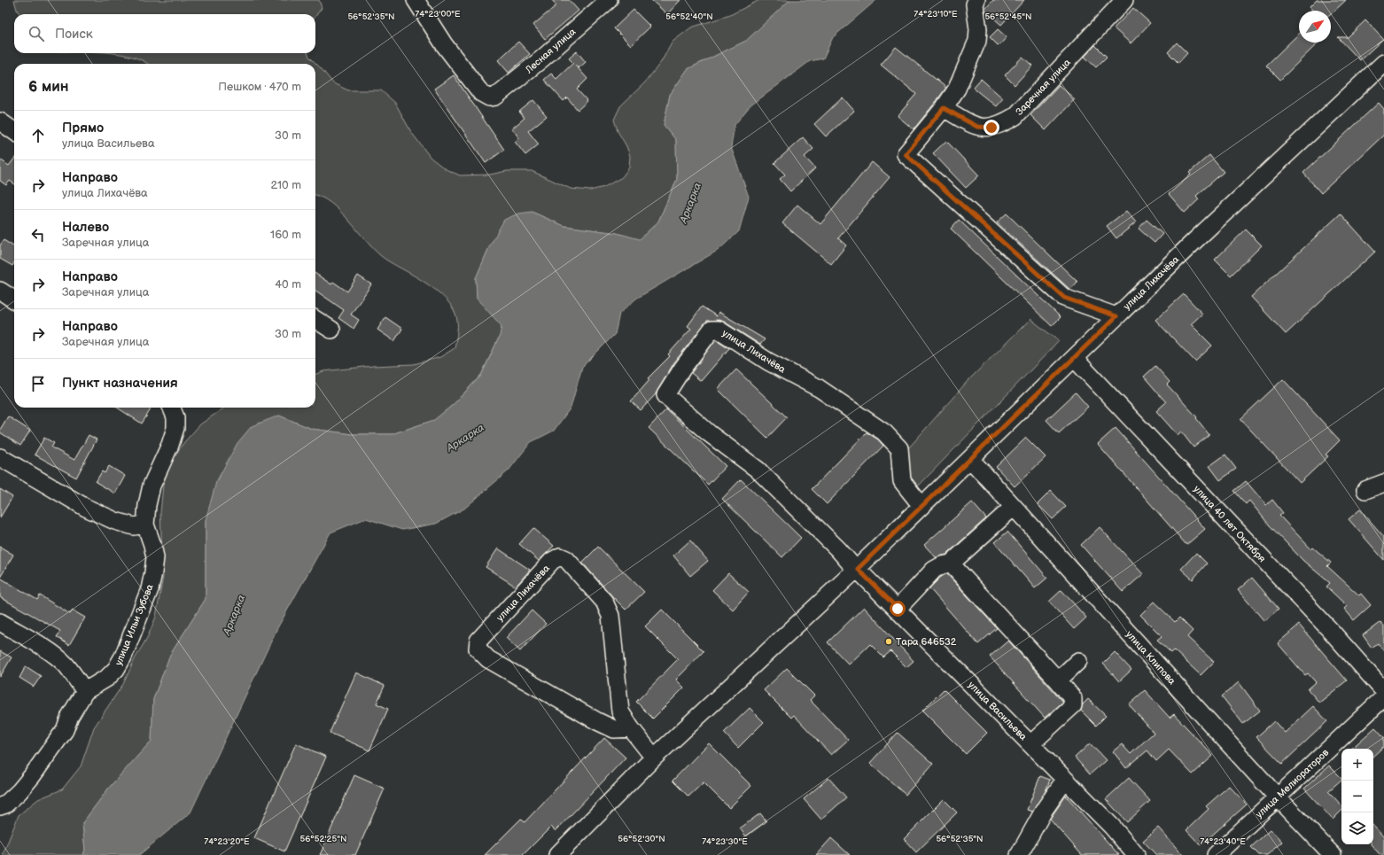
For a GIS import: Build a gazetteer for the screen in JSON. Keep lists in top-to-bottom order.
{
  "streets": {
    "street": [
      "Лесная улица",
      "Заречная улица",
      "улица Лихачёва",
      "улица 40 лет Октября",
      "улица Ильи Зубова",
      "улица Клипова",
      "улица Васильева",
      "улица Мелиораторов"
    ]
  },
  "crossings": [
    ["улица Лихачёва", "улица 40 лет Октября"],
    ["улица Лихачёва", "улица Клипова"],
    ["улица Лихачёва", "улица Васильева"],
    ["улица Клипова", "улица Мелиораторов"]
  ],
  "water": ["Аркарка"],
  "places": ["Тара 646532"],
  "north": "top right",
  "page": {
    "search": "Поиск",
    "heading": ["6 мин", "Пешком · 470 m"],
    "list": [
      ["Прямо", "улица Васильева", "30 m"],
      ["Направо", "улица Лихачёва", "210 m"],
      ["Налево", "Заречная улица", "160 m"],
      ["Направо", "Заречная улица", "40 m"],
      ["Направо", "Заречная улица", "30 m"],
      "Пункт назначения"
    ],
    "map_buttons": ["+", "−"]
  },
  "coordinates": [
    "74°23'00\"E",
    "74°23'10\"E",
    "56°52'35\"N",
    "56°52'40\"N",
    "56°52'45\"N",
    "56°52'25\"N",
    "56°52'30\"N",
    "74°23'20\"E",
    "74°23'30\"E",
    "74°23'40\"E"
  ]
}
